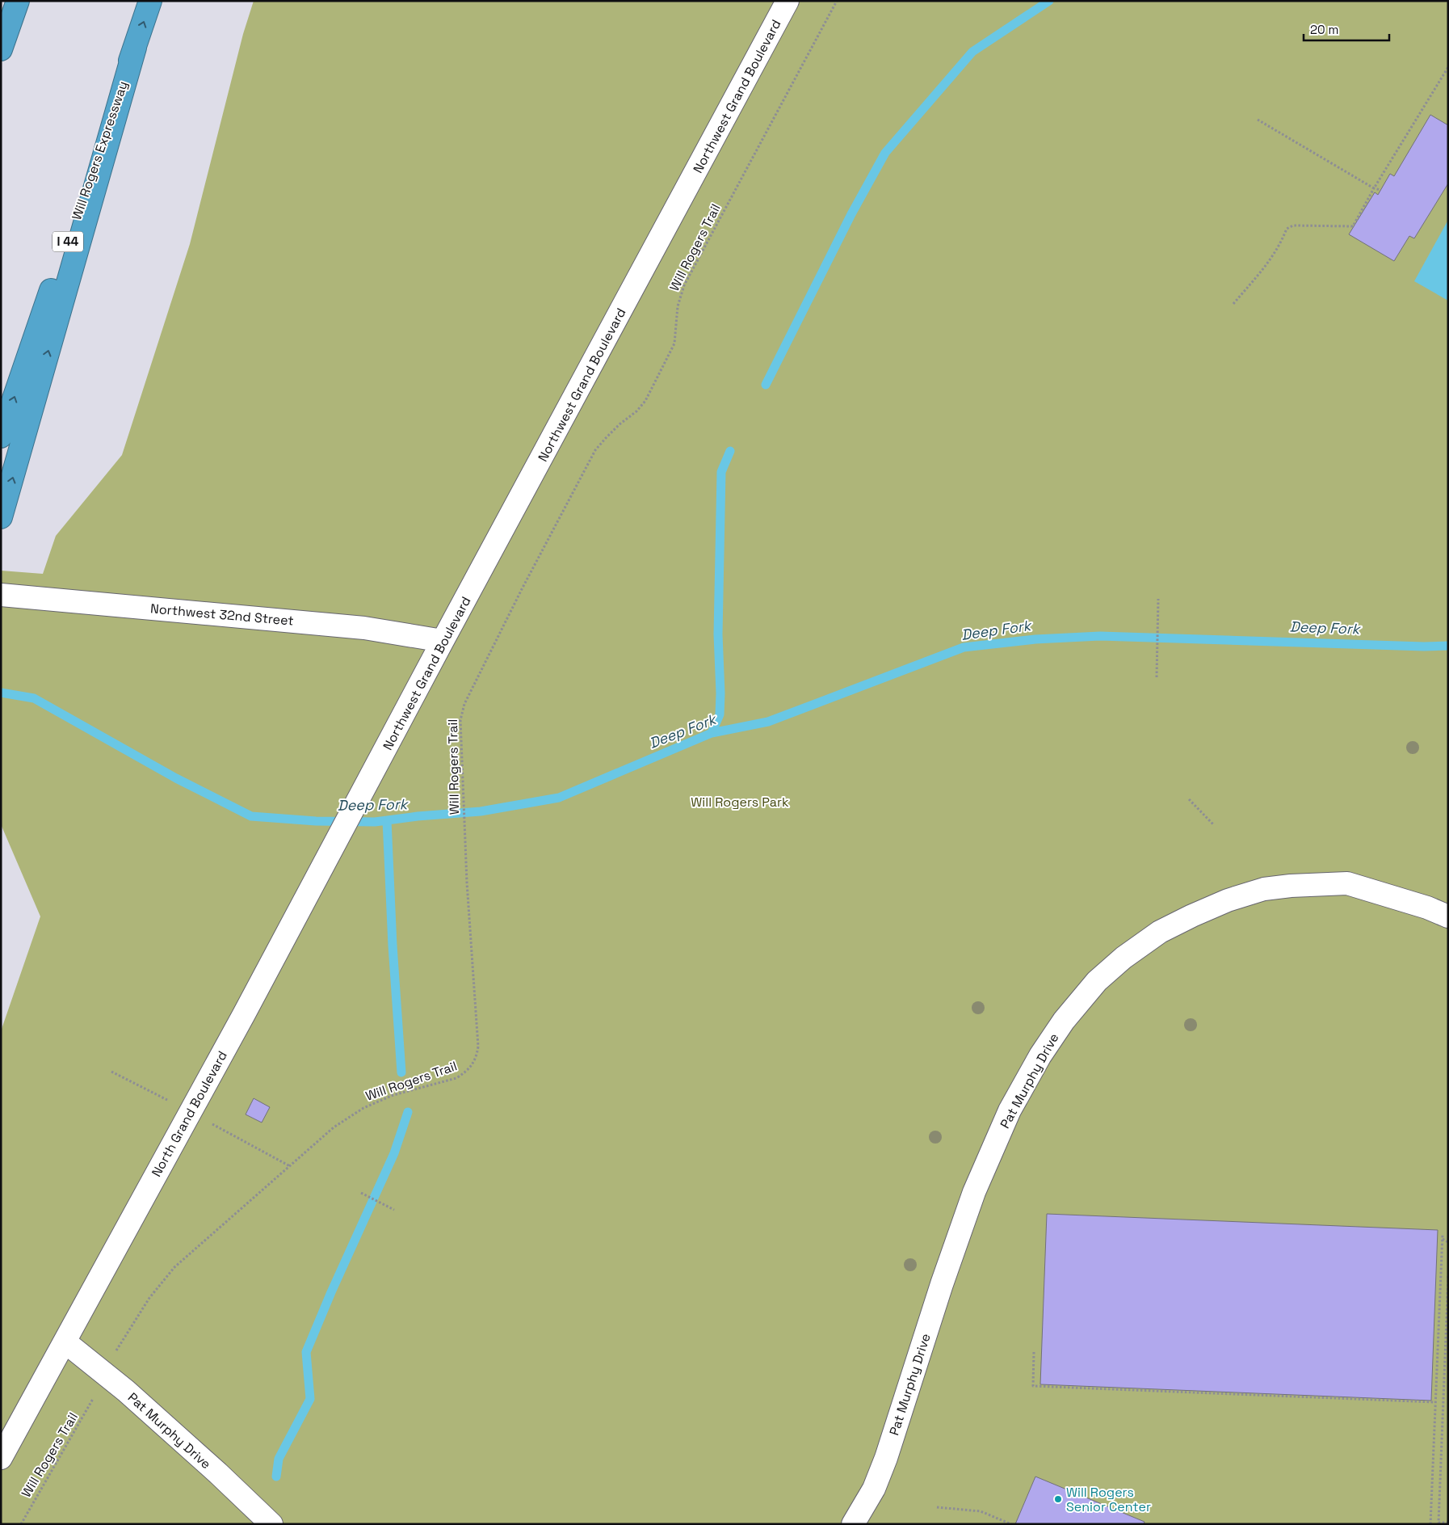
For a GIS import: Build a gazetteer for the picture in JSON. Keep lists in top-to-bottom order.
{
  "streets": {
    "highway": ["Will Rogers Expressway", "I 44"],
    "street": [
      "Northwest Grand Boulevard",
      "Northwest 32nd Street",
      "Pat Murphy Drive",
      "North Grand Boulevard"
    ],
    "path": ["Will Rogers Trail"]
  },
  "crossings": [
    ["Northwest Grand Boulevard", "Northwest 32nd Street"],
    ["Northwest Grand Boulevard", "North Grand Boulevard"],
    ["Pat Murphy Drive", "North Grand Boulevard"]
  ],
  "water": ["Deep Fork"],
  "parks": ["Will Rogers Park"],
  "places": ["Will Rogers Senior Center"],
  "scale_bar": "20 m"
}
